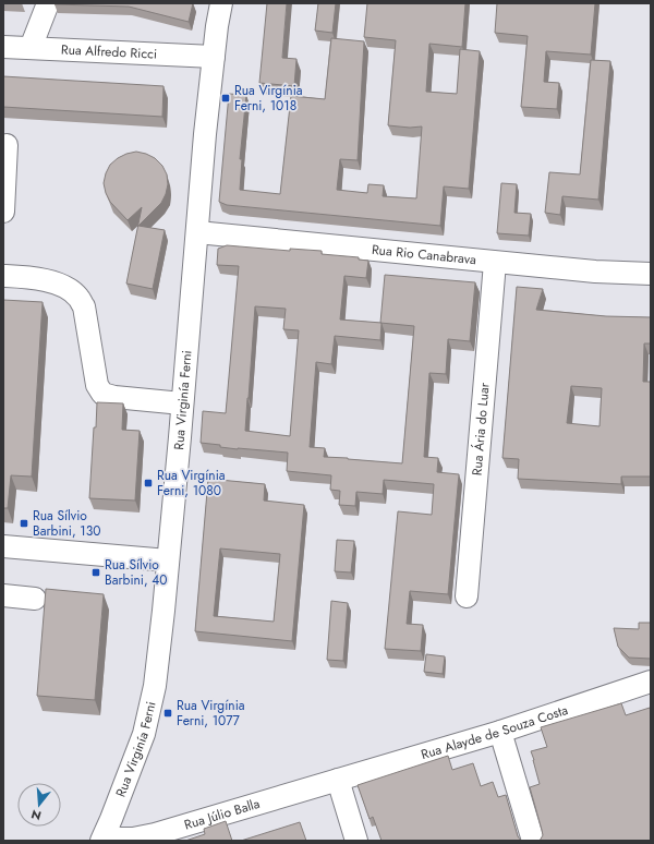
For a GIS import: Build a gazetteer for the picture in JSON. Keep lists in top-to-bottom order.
{
  "streets": {
    "street": [
      "Rua Alfredo Ricci",
      "Rua Rio Canabrava",
      "Rua Virginía Ferni",
      "Rua Ária do Luar",
      "Rua Alayde de Souza Costa",
      "Rua Júlio Balla"
    ]
  },
  "crossings": [
    ["Rua Alfredo Ricci", "Rua Virginía Ferni"],
    ["Rua Rio Canabrava", "Rua Virginía Ferni"],
    ["Rua Rio Canabrava", "Rua Ária do Luar"],
    ["Rua Virginía Ferni", "Rua Júlio Balla"],
    ["Rua Alayde de Souza Costa", "Rua Júlio Balla"]
  ],
  "places": {
    "transit": [
      "Rua Virgínia Ferni, 1018",
      "Rua Virgínia Ferni, 1080",
      "Rua Sílvio Barbini, 130",
      "Rua Sílvio Barbini, 40",
      "Rua Virgínia Ferni, 1077"
    ]
  },
  "north": "bottom"
}
